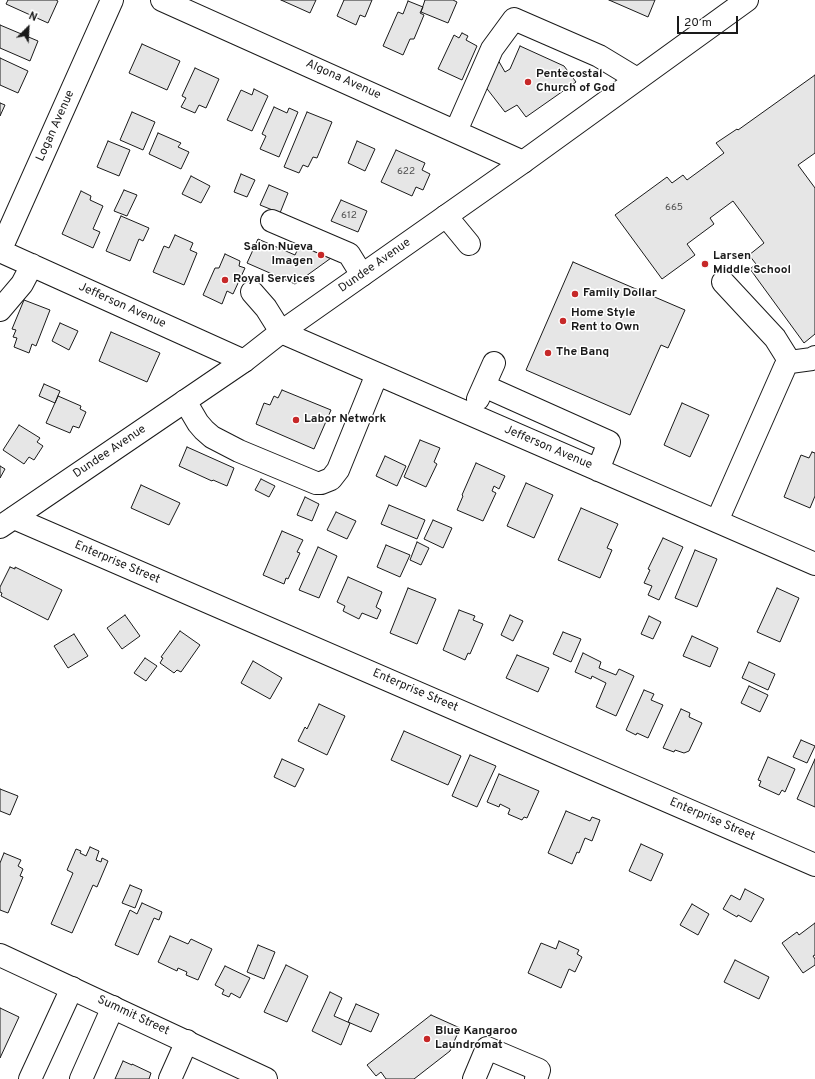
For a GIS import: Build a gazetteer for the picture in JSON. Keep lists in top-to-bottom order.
{
  "streets": {
    "street": [
      "Algona Avenue",
      "Logan Avenue",
      "Dundee Avenue",
      "Jefferson Avenue",
      "Enterprise Street",
      "Summit Street"
    ]
  },
  "crossings": [
    ["Algona Avenue", "Dundee Avenue"],
    ["Logan Avenue", "Jefferson Avenue"],
    ["Dundee Avenue", "Jefferson Avenue"],
    ["Dundee Avenue", "Enterprise Street"]
  ],
  "places": [
    "Pentecostal Church of God",
    "Salon Nueva Imagen",
    "Larsen Middle School",
    "Royal Services",
    "Family Dollar",
    "Home Style Rent to Own",
    "The Banq",
    "Labor Network",
    "Blue Kangaroo Laundromat"
  ],
  "house_numbers": ["622", "665", "612"],
  "scale_bar": "20 m",
  "north": "top right"
}
